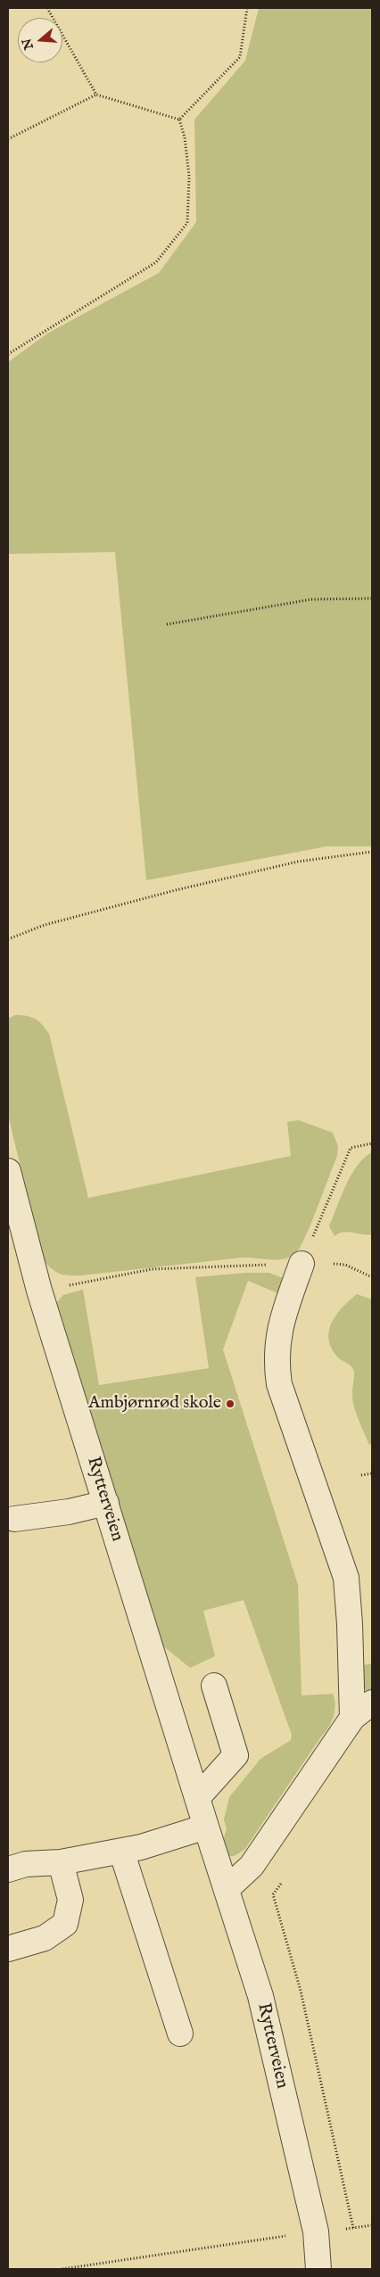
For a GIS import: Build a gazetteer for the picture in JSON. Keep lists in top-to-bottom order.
{
  "streets": {
    "street": ["Rytterveien"]
  },
  "places": ["Ambjørnrød skole"],
  "north": "left"
}
